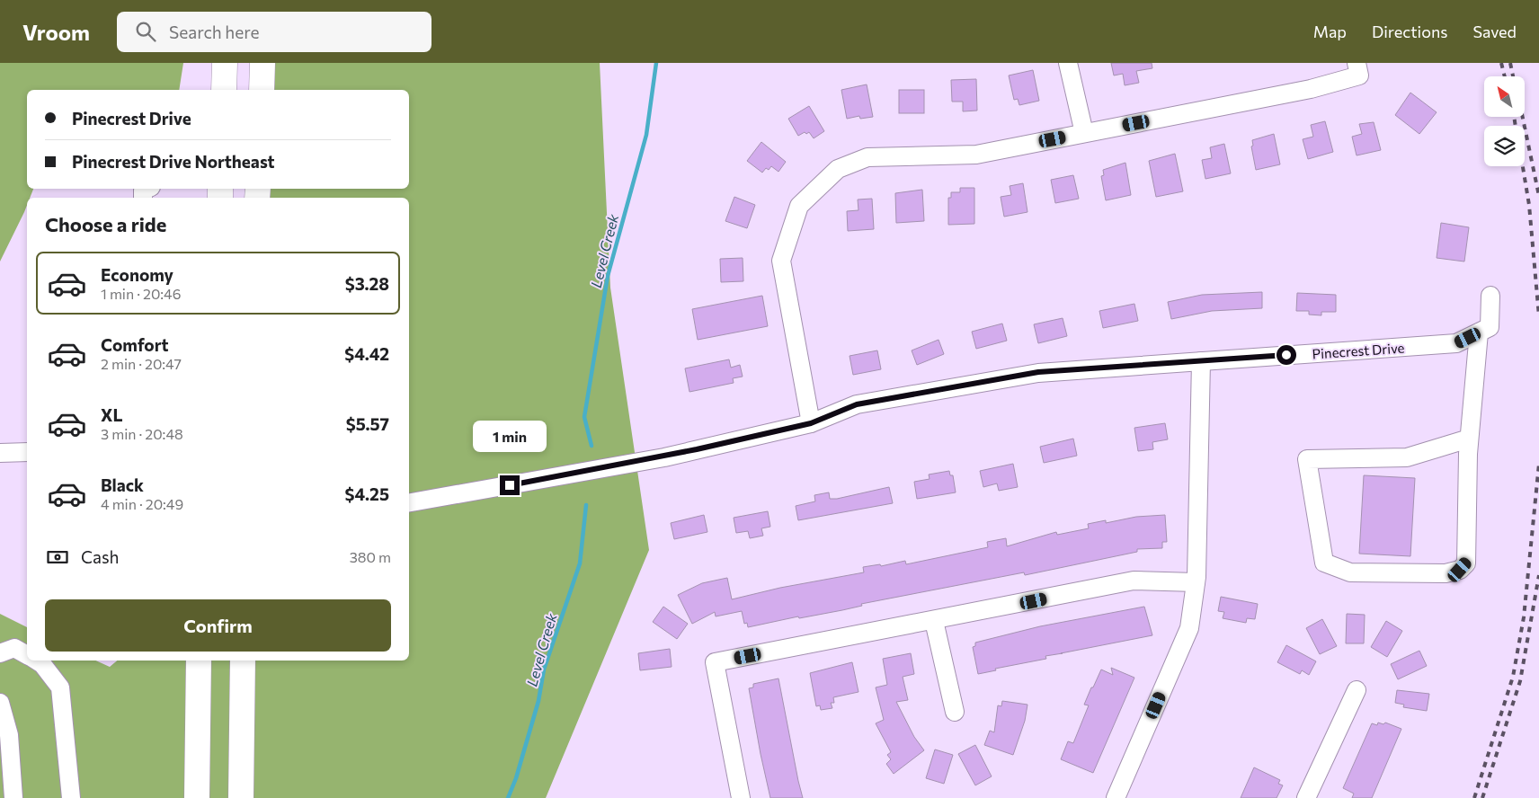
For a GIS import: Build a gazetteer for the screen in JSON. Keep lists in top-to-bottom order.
{
  "streets": {
    "street": ["Pinecrest Drive"]
  },
  "water": ["Level Creek"],
  "north": "top left",
  "page": {
    "header": "Vroom",
    "search": "Search here",
    "nav": ["Map", "Directions", "Saved"],
    "banner": ["Pinecrest Drive", "Pinecrest Drive Northeast"],
    "heading": "Choose a ride",
    "list": [
      {
        "name": "Economy",
        "note": "1 min · 20:46",
        "value": "$3.28"
      },
      {
        "name": "Comfort",
        "note": "2 min · 20:47",
        "value": "$4.42"
      },
      {
        "name": "XL",
        "note": "3 min · 20:48",
        "value": "$5.57"
      },
      {
        "name": "Black",
        "note": "4 min · 20:49",
        "value": "$4.25"
      }
    ],
    "bubble": "1 min",
    "pay": ["Cash", "380 m"],
    "buttons": "Confirm"
  }
}
